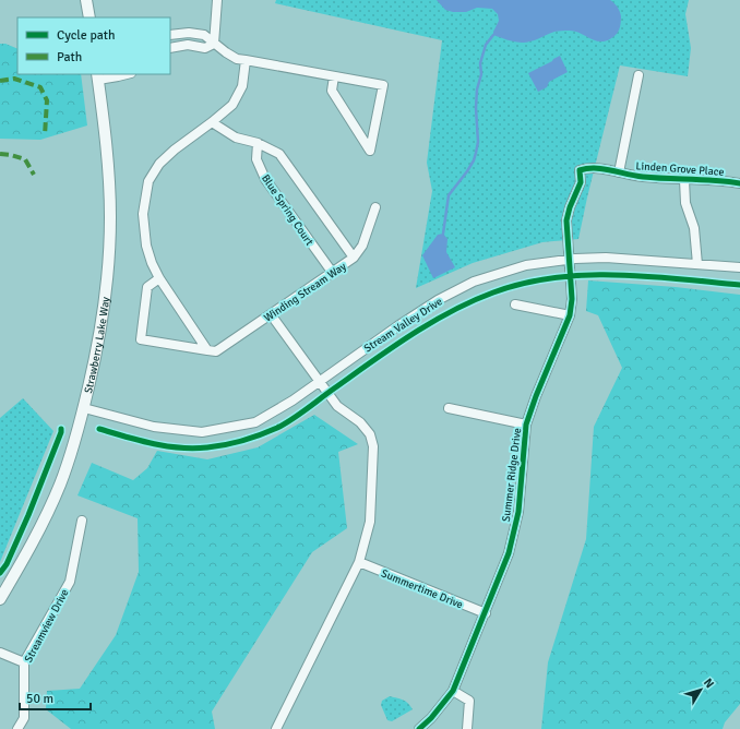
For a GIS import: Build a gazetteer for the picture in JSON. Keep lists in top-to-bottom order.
{
  "streets": {
    "street": [
      "Linden Grove Place",
      "Blue Spring Court",
      "Winding Stream Way",
      "Stream Valley Drive",
      "Strawberry Lake Way",
      "Summer Ridge Drive",
      "Summertime Drive",
      "Streamview Drive"
    ]
  },
  "crossings": [
    ["Linden Grove Place", "Stream Valley Drive"],
    ["Linden Grove Place", "Summer Ridge Drive"],
    ["Blue Spring Court", "Winding Stream Way"],
    ["Stream Valley Drive", "Strawberry Lake Way"],
    ["Stream Valley Drive", "Summer Ridge Drive"],
    ["Summer Ridge Drive", "Summertime Drive"]
  ],
  "legend": ["Cycle path", "Path"],
  "scale_bar": "50 m",
  "north": "top right"
}
